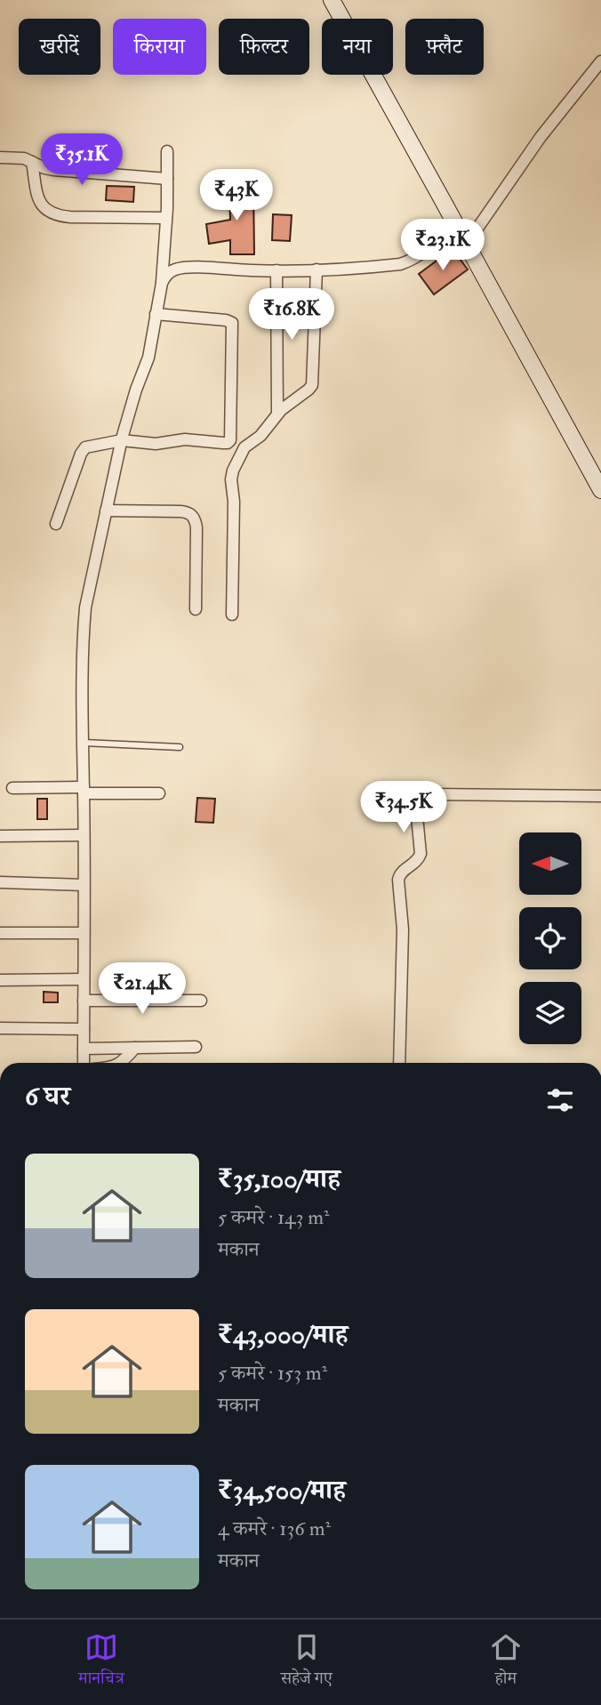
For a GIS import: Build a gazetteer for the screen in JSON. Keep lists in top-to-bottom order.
{
  "north": "left",
  "page": {
    "chip": [
      "खरीदें",
      "किराया",
      "फ़िल्टर",
      "नया",
      "फ़्लैट"
    ],
    "price": [
      "₹35.1K",
      "₹43K",
      "₹23.1K",
      "₹16.8K",
      "₹34.5K",
      "₹21.4K"
    ],
    "heading": "6 घर",
    "list": [
      {
        "name": "₹35,100/माह",
        "note": "5 कमरे · 143 m² · मकान"
      },
      {
        "name": "₹43,000/माह",
        "note": "5 कमरे · 153 m² · मकान"
      },
      {
        "name": "₹34,500/माह",
        "note": "4 कमरे · 136 m² · मकान"
      }
    ],
    "tabs": ["मानचित्र", "सहेजे गए", "होम"]
  }
}
